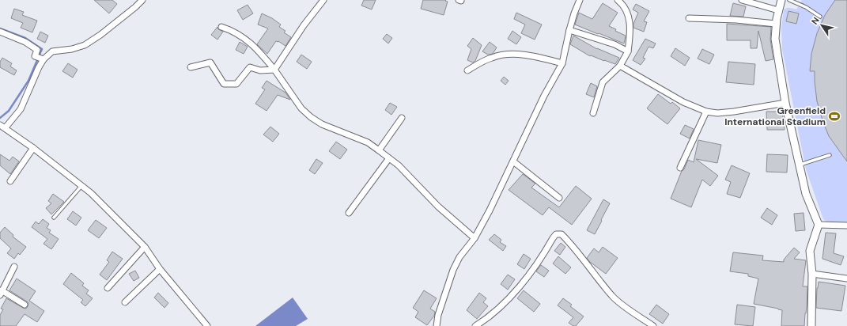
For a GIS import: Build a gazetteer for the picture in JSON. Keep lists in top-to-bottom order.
{
  "places": {
    "sports": ["Greenfield International Stadium"]
  },
  "north": "top left"
}
